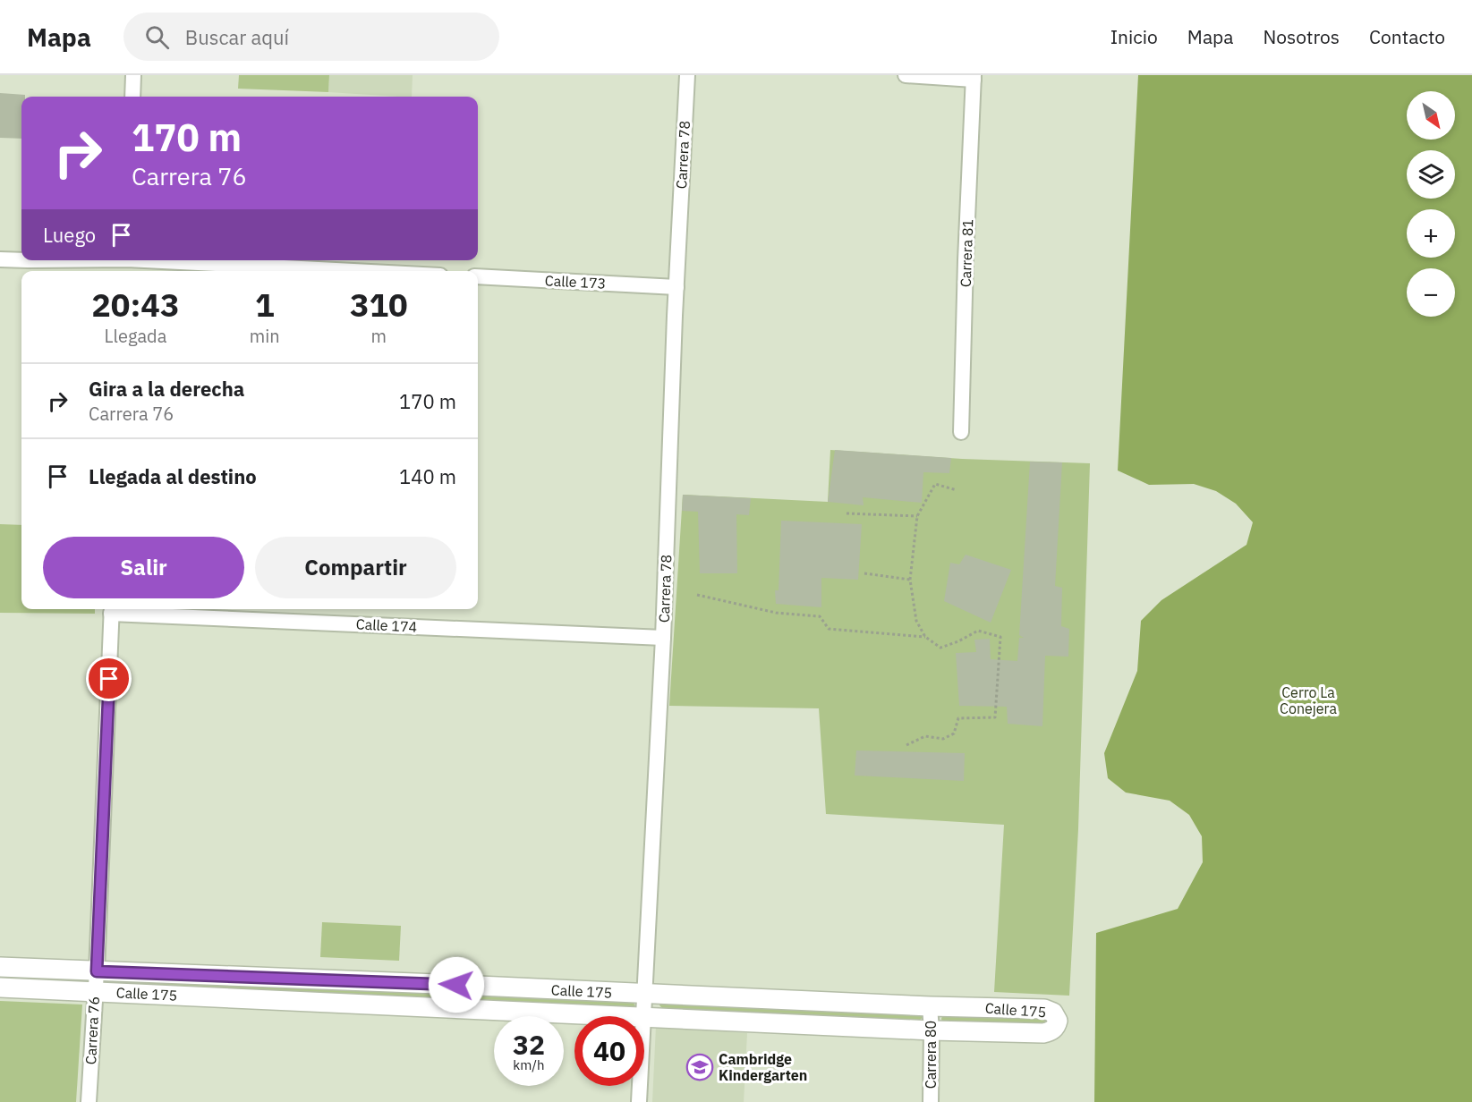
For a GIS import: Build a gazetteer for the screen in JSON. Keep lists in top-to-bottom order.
{
  "streets": {
    "street": [
      "Carrera 78",
      "Carrera 81",
      "Calle 173",
      "Calle 174",
      "Calle 175",
      "Carrera 76",
      "Carrera 80"
    ]
  },
  "crossings": [
    ["Carrera 78", "Calle 173"],
    ["Carrera 78", "Calle 174"],
    ["Carrera 78", "Calle 175"],
    ["Calle 174", "Carrera 76"],
    ["Calle 175", "Carrera 76"],
    ["Calle 175", "Carrera 80"]
  ],
  "parks": ["Cerro La Conejera"],
  "places": {
    "school or university": ["Cambridge Kindergarten"]
  },
  "north": "bottom right",
  "page": {
    "header": "Mapa",
    "search": "Buscar aquí",
    "nav": [
      "Inicio",
      "Mapa",
      "Nosotros",
      "Contacto"
    ],
    "map_buttons": ["+", "−"],
    "turn": ["170 m", "Carrera 76"],
    "then": "Luego",
    "eta": [
      "20:43",
      "Llegada",
      "1",
      "min",
      "310",
      "m"
    ],
    "list": [
      {
        "name": "Gira a la derecha",
        "note": "Carrera 76",
        "value": "170 m"
      },
      {
        "name": "Llegada al destino",
        "value": "140 m"
      }
    ],
    "buttons": ["Salir", "Compartir"],
    "speed": "32 km/h",
    "limit": "40"
  }
}
